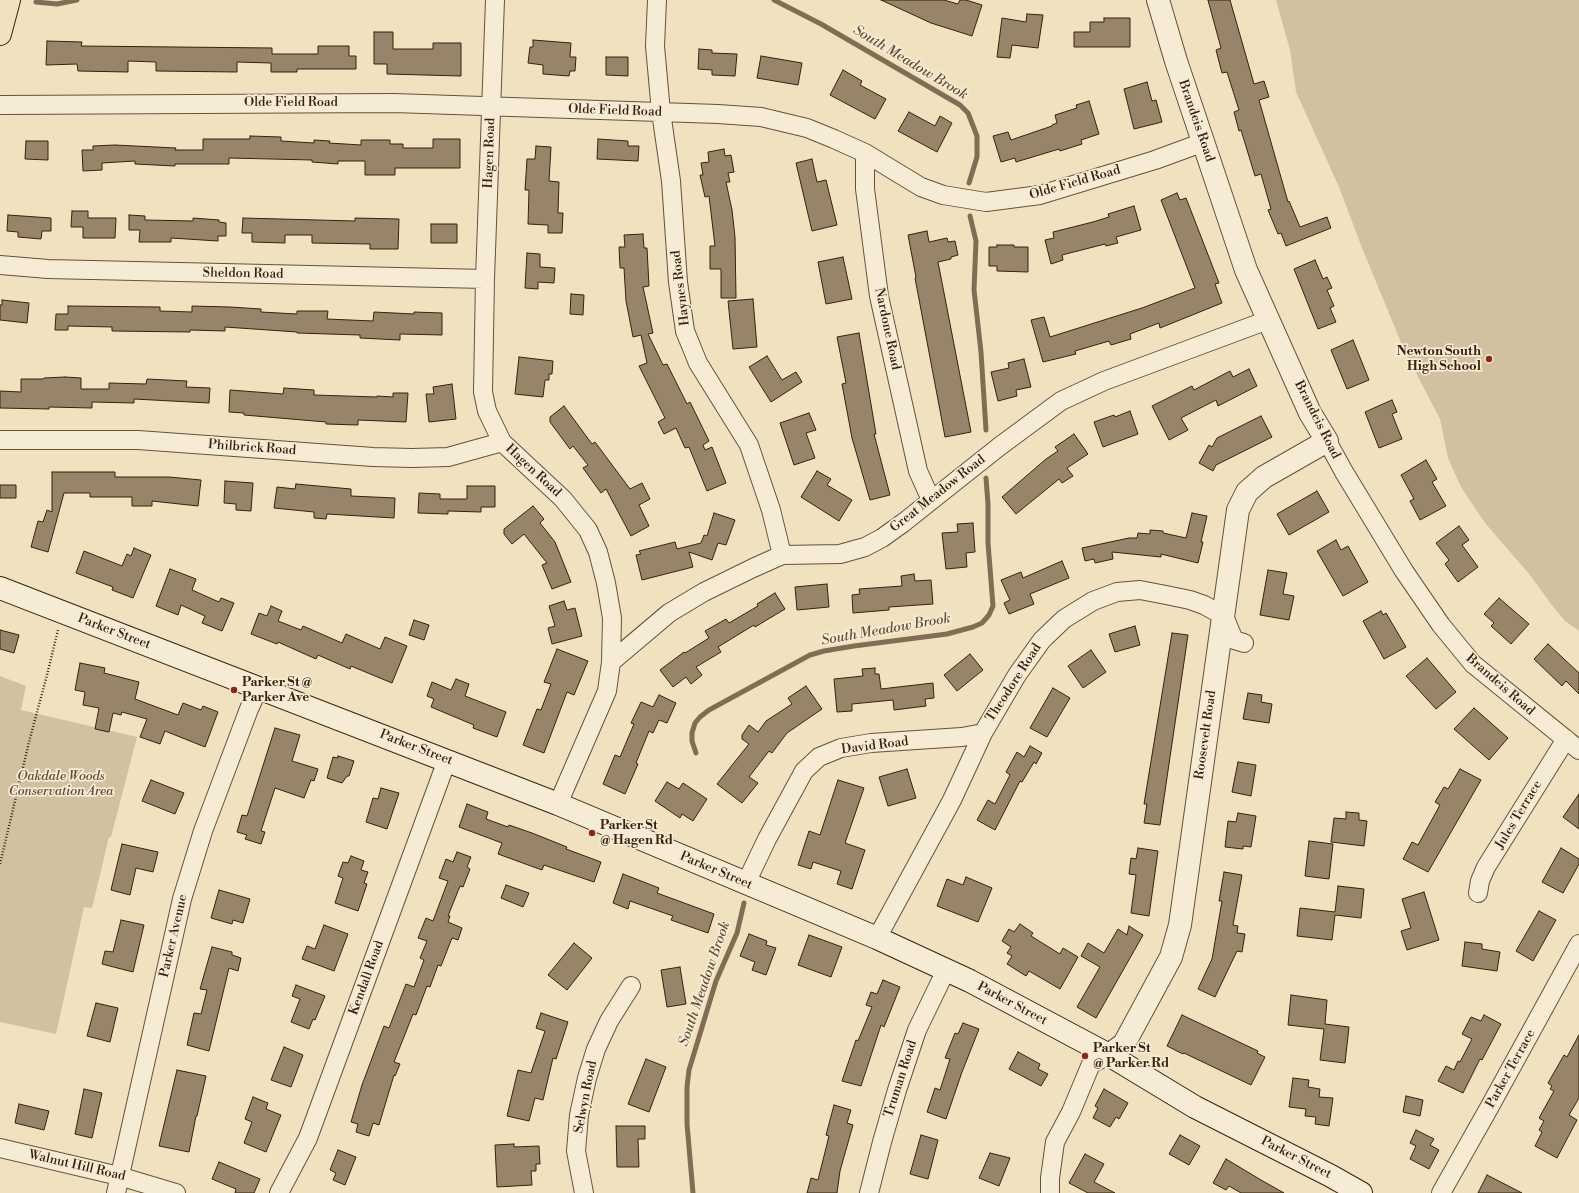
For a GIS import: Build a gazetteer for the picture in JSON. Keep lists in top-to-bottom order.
{
  "streets": {
    "main road": ["Brandeis Road", "Parker Street", "Roosevelt Road"],
    "street": [
      "Olde Field Road",
      "Hagen Road",
      "Sheldon Road",
      "Haynes Road",
      "Nardone Road",
      "Philbrick Road",
      "Great Meadow Road",
      "Theodore Road",
      "David Road",
      "Jules Terrace",
      "Parker Avenue",
      "Kendall Road",
      "Parker Terrace",
      "Truman Road",
      "Selwyn Road",
      "Walnut Hill Road"
    ]
  },
  "crossings": [
    ["Olde Field Road", "Brandeis Road"],
    ["Olde Field Road", "Hagen Road"],
    ["Olde Field Road", "Haynes Road"],
    ["Olde Field Road", "Nardone Road"],
    ["Brandeis Road", "Great Meadow Road"],
    ["Brandeis Road", "Roosevelt Road"],
    ["Brandeis Road", "Jules Terrace"],
    ["Hagen Road", "Sheldon Road"],
    ["Hagen Road", "Philbrick Road"],
    ["Hagen Road", "Great Meadow Road"],
    ["Hagen Road", "Parker Street"],
    ["Haynes Road", "Great Meadow Road"],
    ["Nardone Road", "Great Meadow Road"],
    ["Parker Street", "Theodore Road"],
    ["Parker Street", "Roosevelt Road"],
    ["Parker Street", "David Road"],
    ["Parker Street", "Parker Avenue"],
    ["Parker Street", "Kendall Road"],
    ["Parker Street", "Truman Road"],
    ["Theodore Road", "Roosevelt Road"],
    ["Theodore Road", "David Road"],
    ["Parker Avenue", "Walnut Hill Road"]
  ],
  "water": ["South Meadow Brook"],
  "parks": ["Oakdale Woods Conservation Area"],
  "places": [
    "Newton South High School",
    "Parker St @ Parker Ave",
    "Parker St @ Hagen Rd",
    "Parker St @ Parker Rd"
  ]
}
